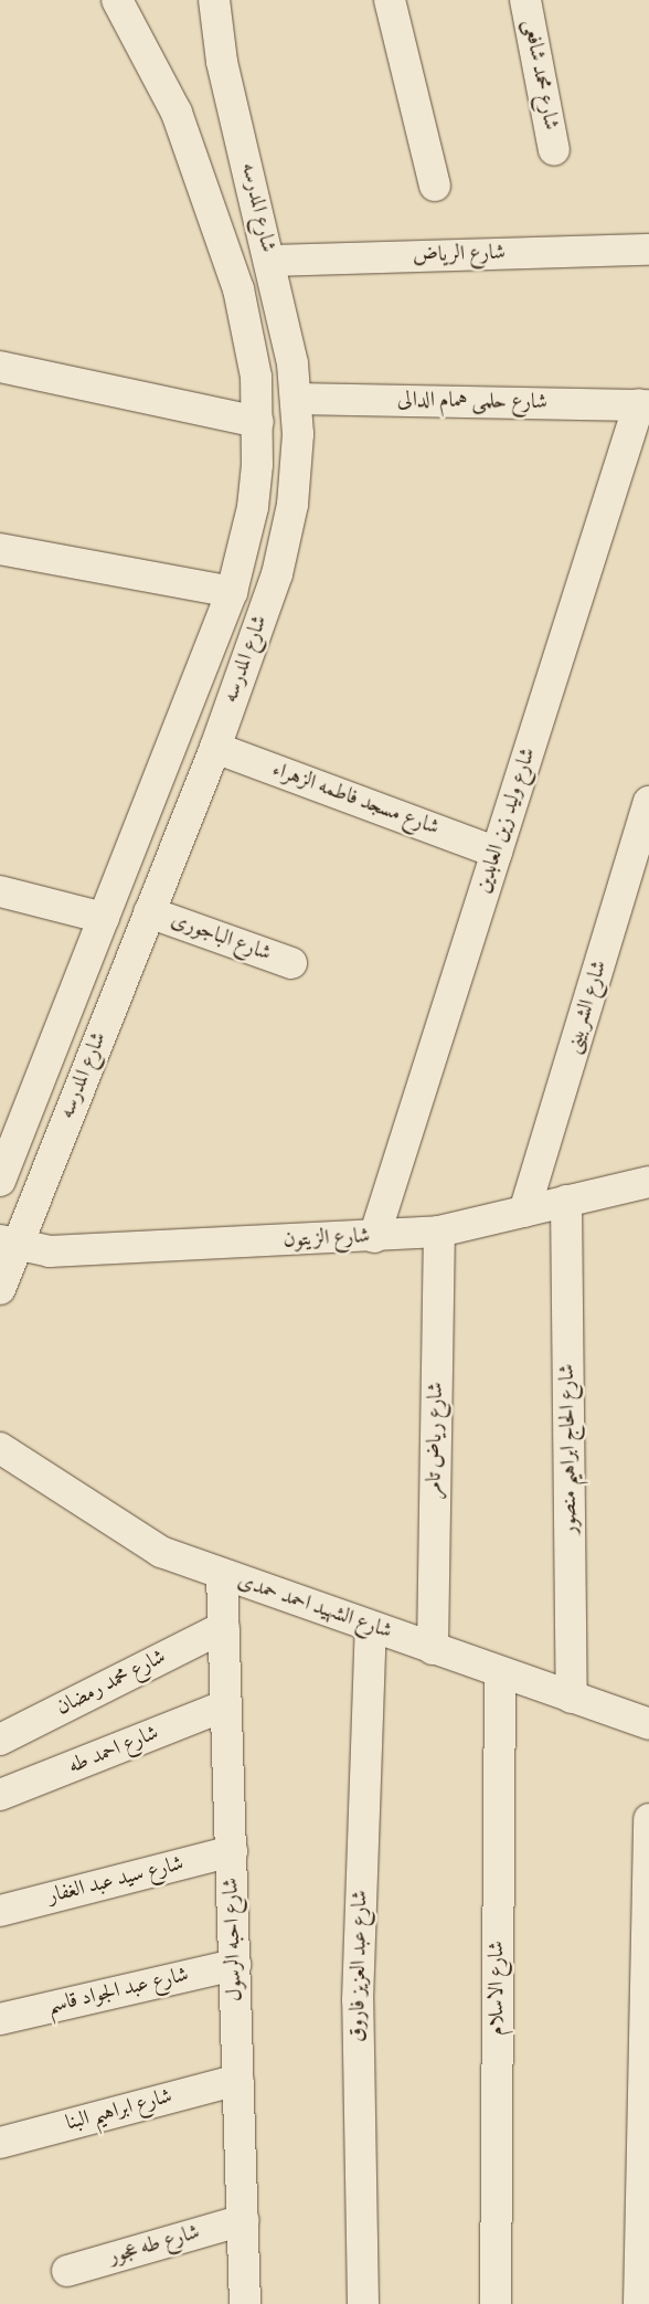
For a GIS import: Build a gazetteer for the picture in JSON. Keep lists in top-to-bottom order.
{
  "streets": {
    "street": [
      "شارع محمد شافعى",
      "شارع المدرسه",
      "شارع الرياض",
      "شارع حلمى همام الدالى",
      "شارع مسجد فاطمه الزهراء",
      "شارع وليد زين العابدين",
      "شارع الباجورى",
      "شارع الشربينى",
      "شارع الزيتون",
      "شارع رياض تامر",
      "شارع الحاج ابراهيم منصور",
      "شارع الشهيد احمد حمدى",
      "شارع محمد رمضان",
      "شارع احمد طه",
      "شارع سيد عبد الغفار",
      "شارع احبه الرسول",
      "شارع عبد العزيز فاروق",
      "شارع الاسلام",
      "شارع عبد الجواد قاسم",
      "شارع ابراهيم البنا",
      "شارع طه عجور"
    ]
  },
  "crossings": [
    ["شارع المدرسه", "شارع الرياض"],
    ["شارع المدرسه", "شارع حلمى همام الدالى"],
    ["شارع المدرسه", "شارع مسجد فاطمه الزهراء"],
    ["شارع المدرسه", "شارع الباجورى"],
    ["شارع المدرسه", "شارع الزيتون"],
    ["شارع حلمى همام الدالى", "شارع وليد زين العابدين"],
    ["شارع مسجد فاطمه الزهراء", "شارع وليد زين العابدين"],
    ["شارع وليد زين العابدين", "شارع الزيتون"],
    ["شارع الشربينى", "شارع الزيتون"],
    ["شارع الزيتون", "شارع رياض تامر"],
    ["شارع الزيتون", "شارع الحاج ابراهيم منصور"],
    ["شارع رياض تامر", "شارع الشهيد احمد حمدى"],
    ["شارع الحاج ابراهيم منصور", "شارع الشهيد احمد حمدى"],
    ["شارع الشهيد احمد حمدى", "شارع احبه الرسول"],
    ["شارع الشهيد احمد حمدى", "شارع عبد العزيز فاروق"],
    ["شارع الشهيد احمد حمدى", "شارع الاسلام"],
    ["شارع محمد رمضان", "شارع احبه الرسول"],
    ["شارع احمد طه", "شارع احبه الرسول"],
    ["شارع سيد عبد الغفار", "شارع احبه الرسول"],
    ["شارع احبه الرسول", "شارع عبد الجواد قاسم"],
    ["شارع احبه الرسول", "شارع ابراهيم البنا"],
    ["شارع احبه الرسول", "شارع طه عجور"]
  ]
}
